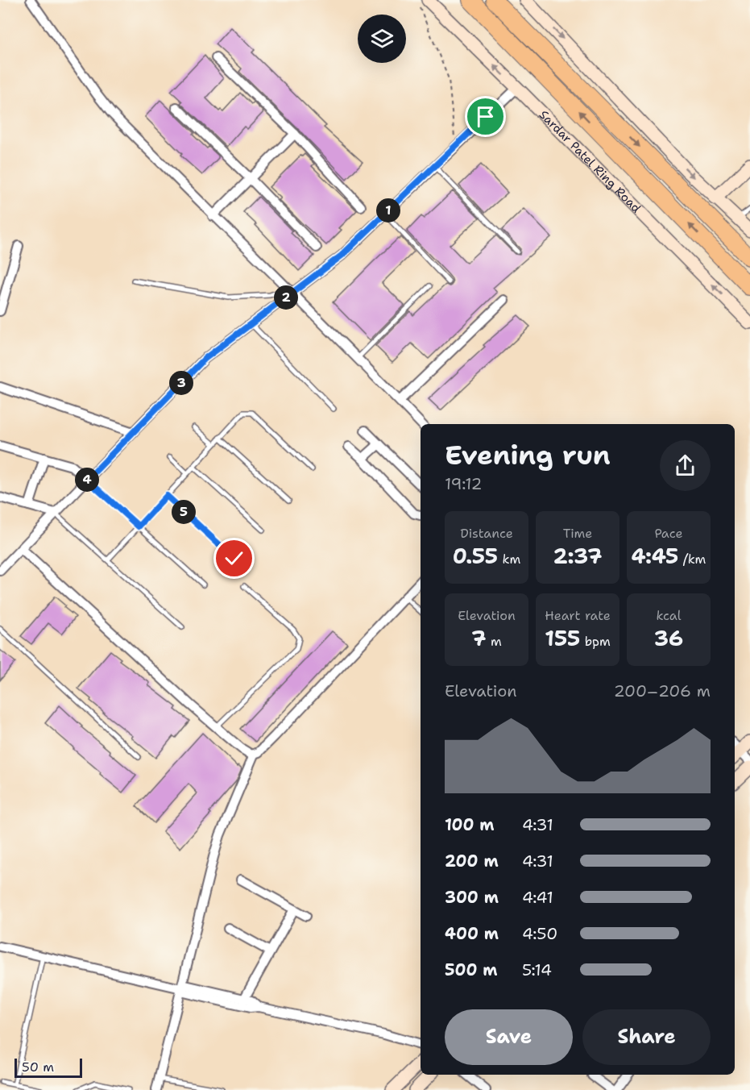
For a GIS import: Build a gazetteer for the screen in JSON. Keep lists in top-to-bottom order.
{
  "streets": {
    "street": ["Sardar Patel Ring Road"]
  },
  "scale_bar": "50 m",
  "page": {
    "pins": [
      "1",
      "2",
      "3",
      "4",
      "5"
    ],
    "heading": ["Evening run", "19:12"],
    "stats": [
      ["Distance", "0.55 km"],
      ["Time", "2:37"],
      ["Pace", "4:45 /km"],
      ["Elevation", "7 m"],
      ["Heart rate", "155 bpm"],
      ["kcal", "36"]
    ],
    "chart": ["Elevation", "200–206 m"],
    "list": [
      {
        "name": "100 m",
        "note": "4:31"
      },
      {
        "name": "200 m",
        "note": "4:31"
      },
      {
        "name": "300 m",
        "note": "4:41"
      },
      {
        "name": "400 m",
        "note": "4:50"
      },
      {
        "name": "500 m",
        "note": "5:14"
      }
    ],
    "buttons": ["Save", "Share"],
    "scale": "50 m"
  }
}
